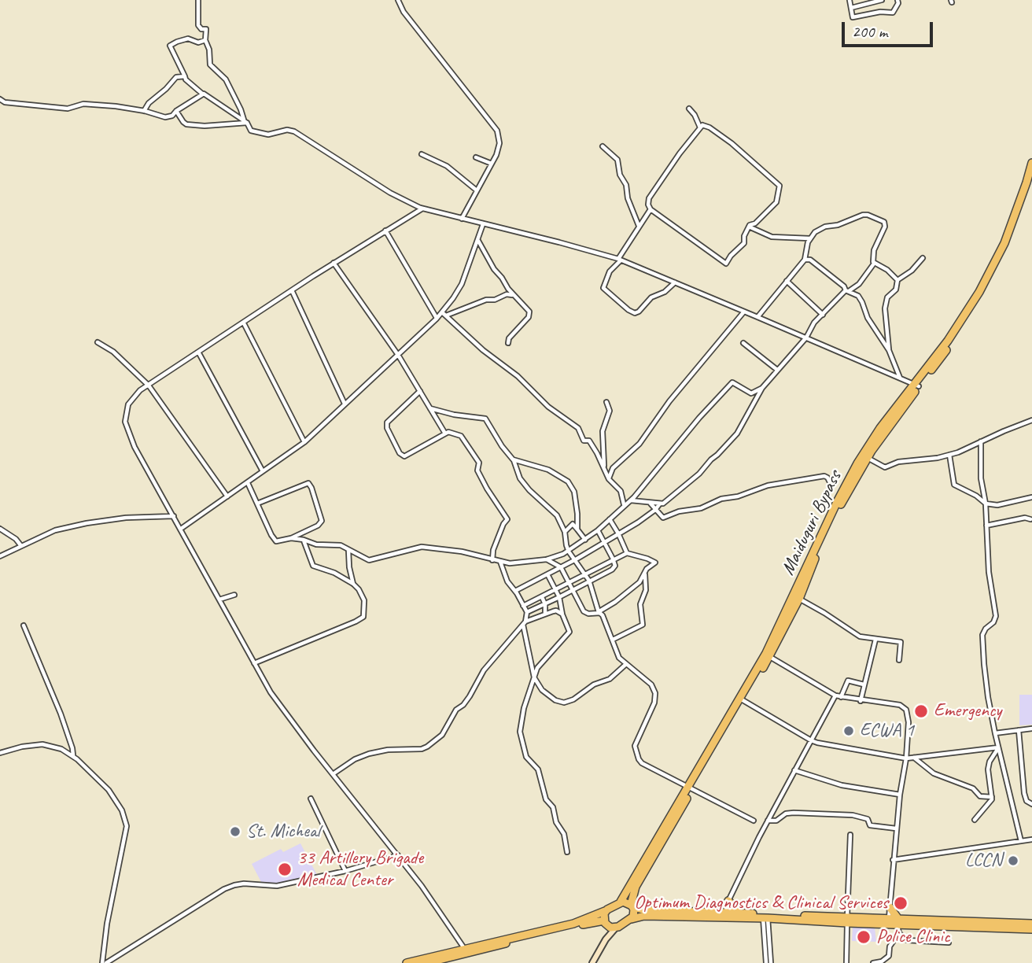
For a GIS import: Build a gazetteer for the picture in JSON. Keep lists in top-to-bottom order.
{
  "streets": {
    "highway": ["Maiduguri Bypass"]
  },
  "places": [
    "Emergency",
    "ECWA 1",
    "St. Micheal",
    "LCCN",
    "33 Artillery Brigade Medical Center",
    "Optimum Diagnostics & Clinical Services",
    "Police Clinic"
  ],
  "scale_bar": "200 m"
}
